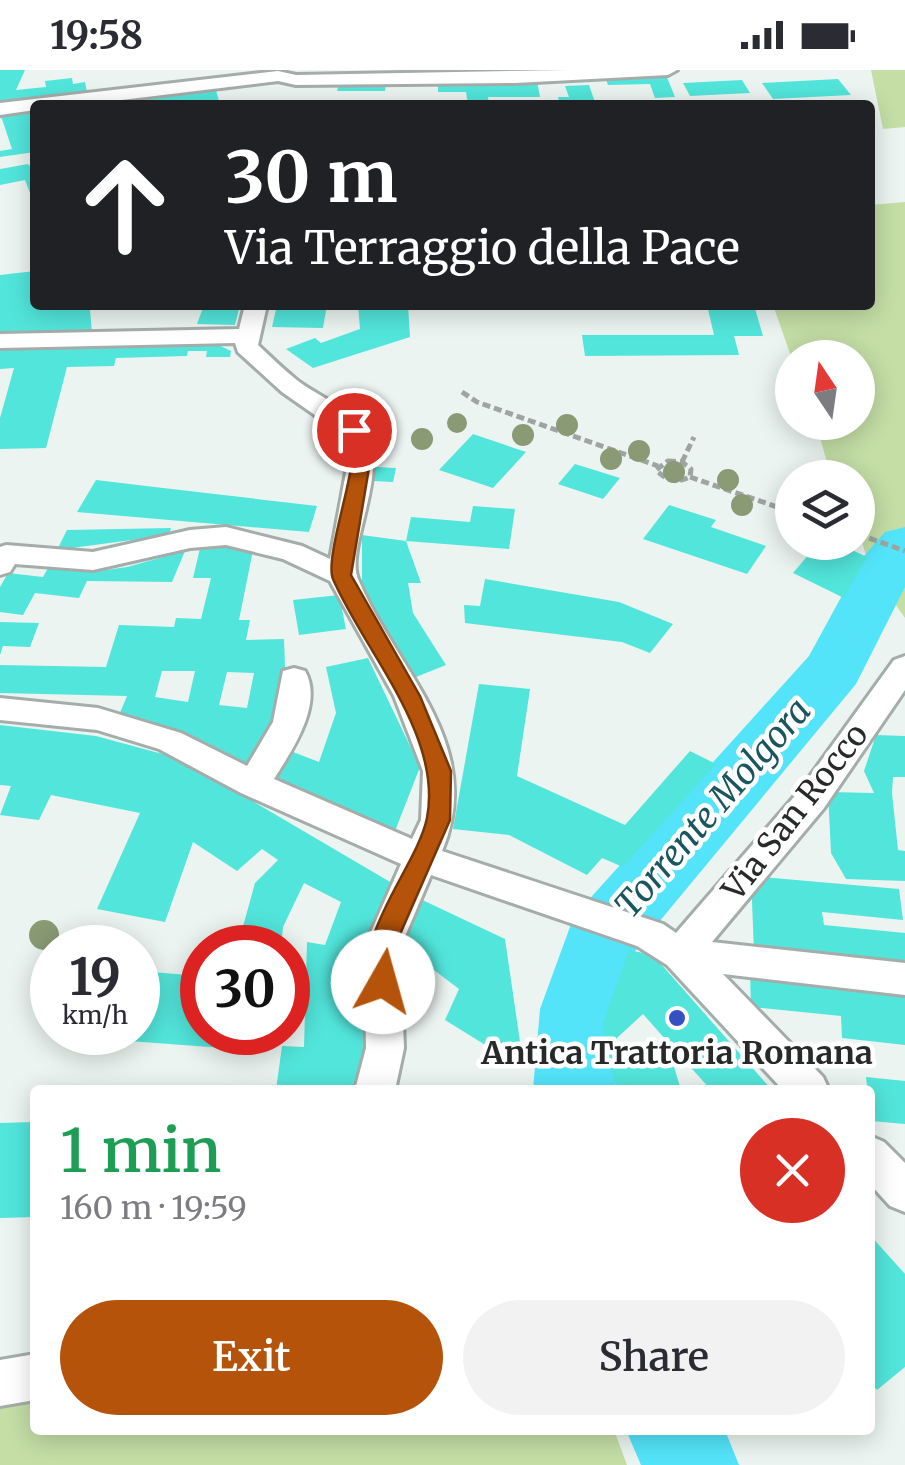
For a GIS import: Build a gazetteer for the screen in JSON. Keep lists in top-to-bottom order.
{
  "streets": {
    "street": ["Via San Rocco"]
  },
  "water": ["Torrente Molgora"],
  "places": ["Antica Trattoria Romana"],
  "north": "top",
  "page": {
    "status": "19:58",
    "turn": ["30 m", "Via Terraggio della Pace"],
    "speed": "19 km/h",
    "limit": "30",
    "heading": ["1 min", "160 m · 19:59"],
    "buttons": ["Exit", "Share"]
  }
}
